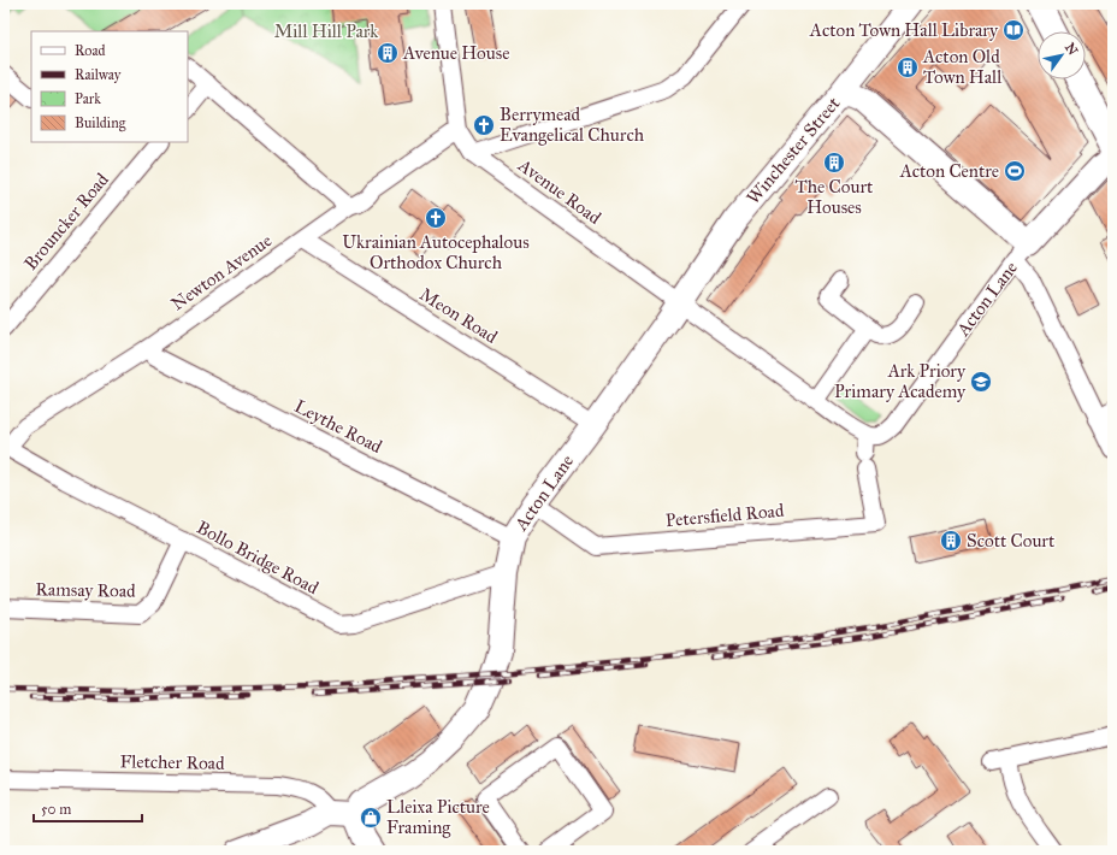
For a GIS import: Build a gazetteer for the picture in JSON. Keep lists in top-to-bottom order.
{
  "streets": {
    "main road": ["Winchester Street", "Acton Lane"],
    "street": [
      "Avenue Road",
      "Brouncker Road",
      "Newton Avenue",
      "Meon Road",
      "Leythe Road",
      "Petersfield Road",
      "Bollo Bridge Road",
      "Ramsay Road",
      "Fletcher Road"
    ]
  },
  "crossings": [
    ["Winchester Street", "Avenue Road"],
    ["Winchester Street", "Acton Lane"],
    ["Avenue Road", "Newton Avenue"],
    ["Avenue Road", "Acton Lane"],
    ["Newton Avenue", "Meon Road"],
    ["Newton Avenue", "Leythe Road"],
    ["Newton Avenue", "Bollo Bridge Road"],
    ["Acton Lane", "Meon Road"],
    ["Acton Lane", "Leythe Road"],
    ["Acton Lane", "Petersfield Road"],
    ["Acton Lane", "Bollo Bridge Road"],
    ["Bollo Bridge Road", "Ramsay Road"]
  ],
  "parks": ["Mill Hill Park"],
  "places": {
    "library": ["Acton Town Hall Library"],
    "building": [
      "Avenue House",
      "Acton Old Town Hall",
      "The Court Houses",
      "Scott Court"
    ],
    "church": ["Berrymead Evangelical Church", "Ukrainian Autocephalous Orthodox Church"],
    "sports": ["Acton Centre"],
    "school or university": ["Ark Priory Primary Academy"],
    "shop": ["Lleixa Picture Framing"]
  },
  "legend": [
    "Road",
    "Railway",
    "Park",
    "Building"
  ],
  "scale_bar": "50 m",
  "north": "top right"
}
